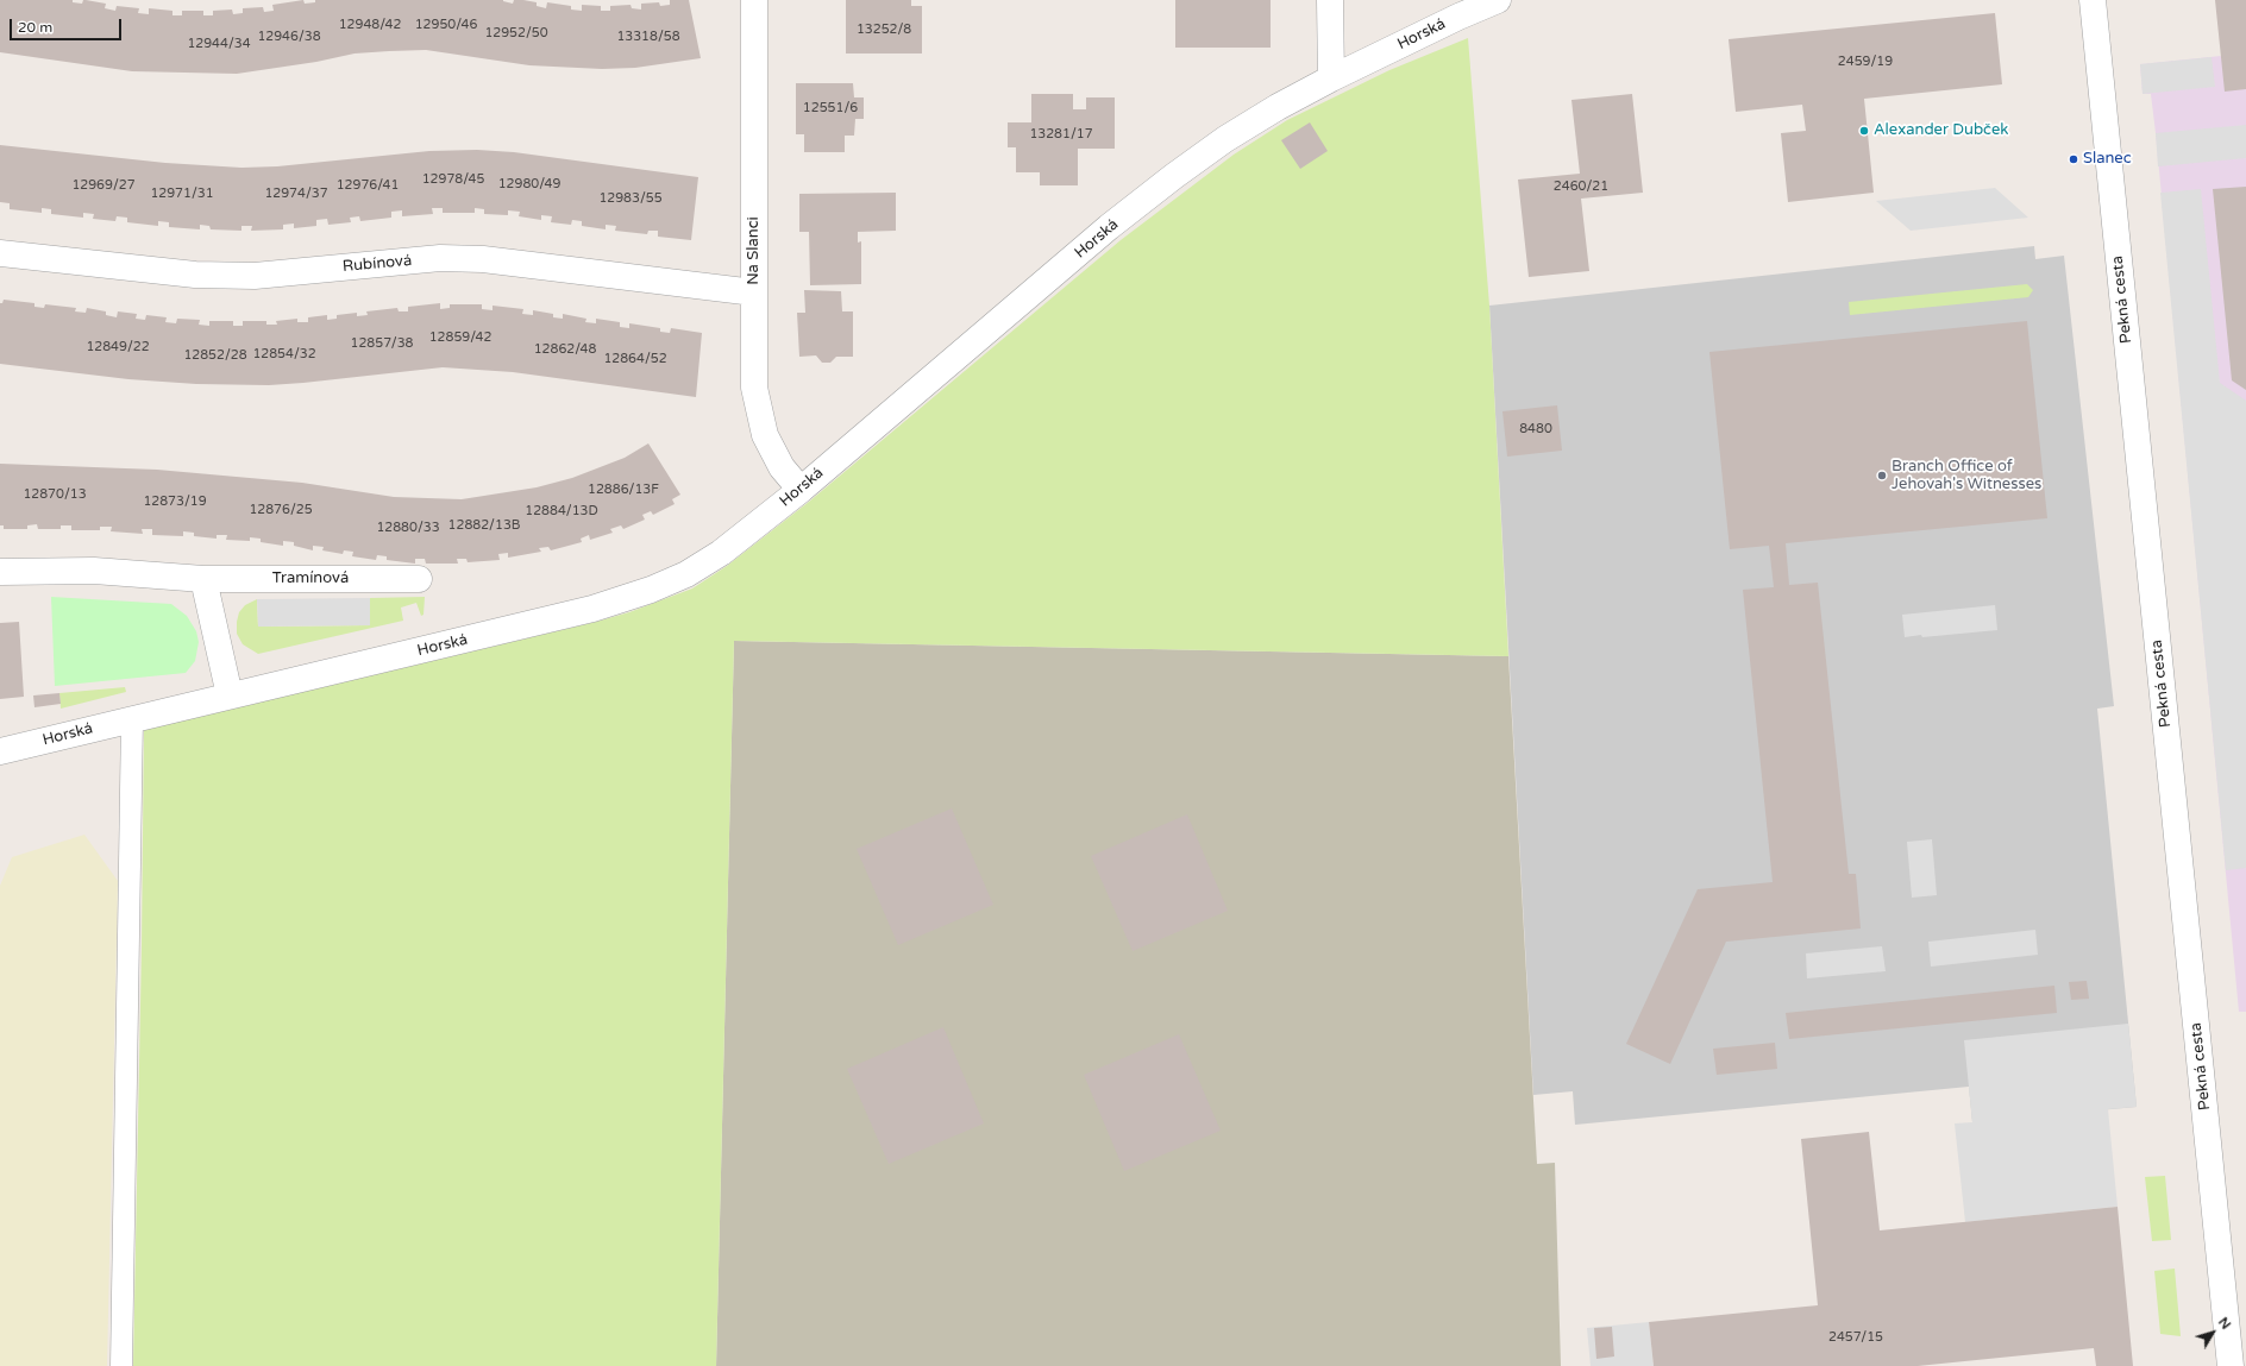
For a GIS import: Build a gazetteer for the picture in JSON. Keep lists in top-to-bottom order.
{
  "streets": {
    "street": [
      "Horská",
      "Na Slanci",
      "Rubínová",
      "Pekná cesta",
      "Tramínová"
    ]
  },
  "crossings": [
    ["Horská", "Na Slanci"],
    ["Na Slanci", "Rubínová"]
  ],
  "places": ["Alexander Dubček", "Slanec", "Branch Office of Jehovah's Witnesses"],
  "house_numbers": [
    "12948/42",
    "12950/46",
    "13252/8",
    "12952/50",
    "12946/38",
    "13318/58",
    "12944/34",
    "2459/19",
    "12551/6",
    "13281/17",
    "12978/45",
    "12980/49",
    "12969/27",
    "12976/41",
    "2460/21",
    "12971/31",
    "12974/37",
    "12983/55",
    "12859/42",
    "12857/38",
    "12849/22",
    "12862/48",
    "12854/32",
    "12852/28",
    "12864/52",
    "8480",
    "12886/13F",
    "12870/13",
    "12873/19",
    "12876/25",
    "12884/13D",
    "12882/13B",
    "12880/33",
    "2457/15"
  ],
  "scale_bar": "20 m",
  "north": "top right"
}
